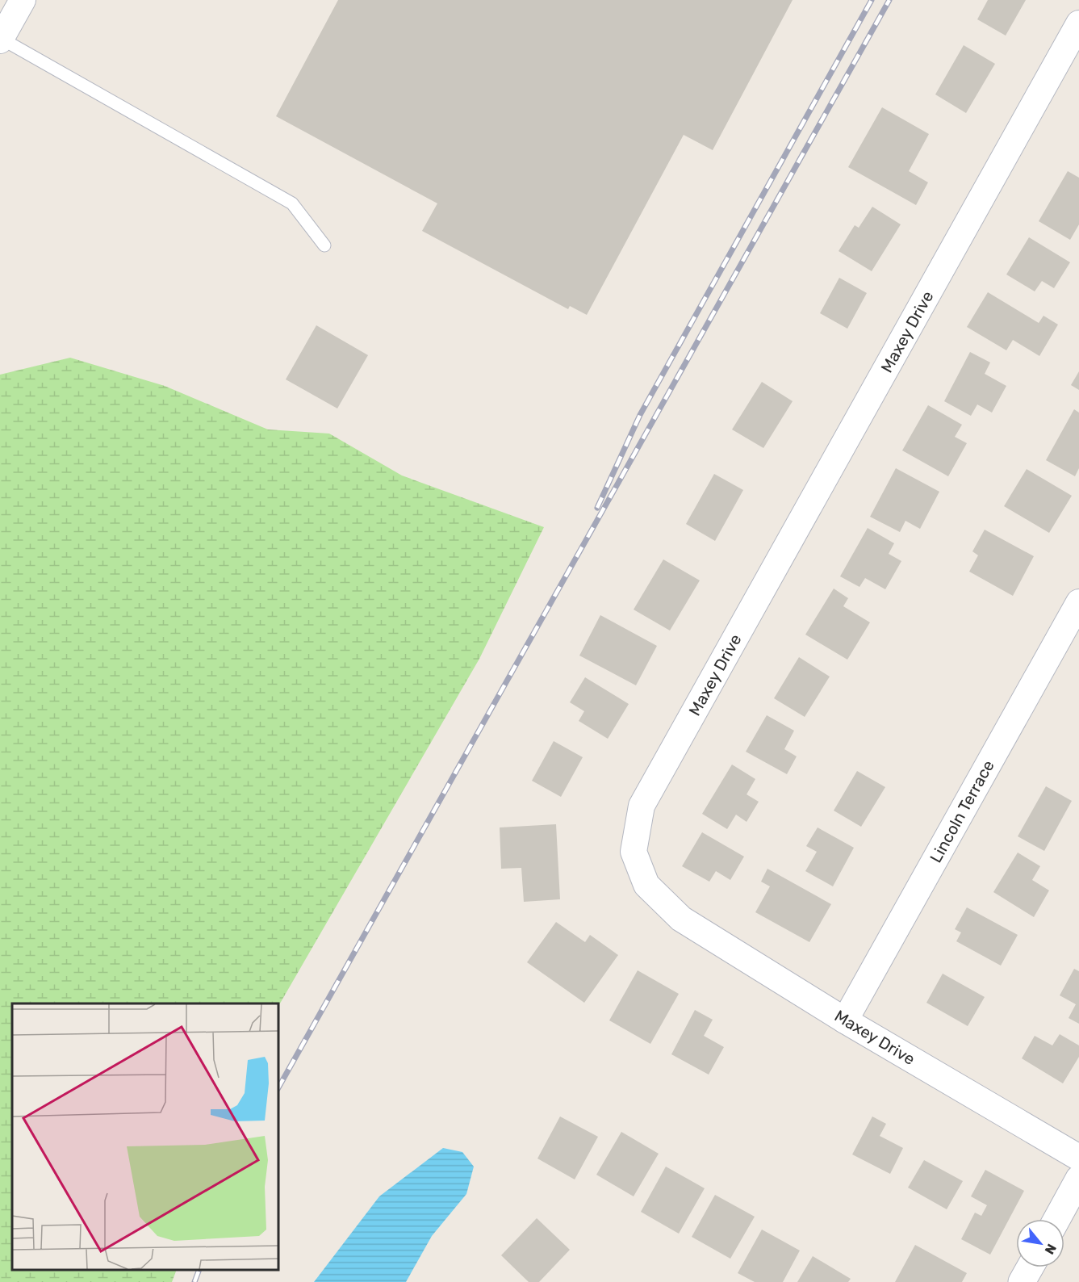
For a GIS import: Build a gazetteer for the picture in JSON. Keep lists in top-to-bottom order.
{
  "streets": {
    "street": ["Maxey Drive", "Lincoln Terrace"]
  },
  "crossings": [
    ["Maxey Drive", "Lincoln Terrace"]
  ],
  "north": "bottom right"
}
